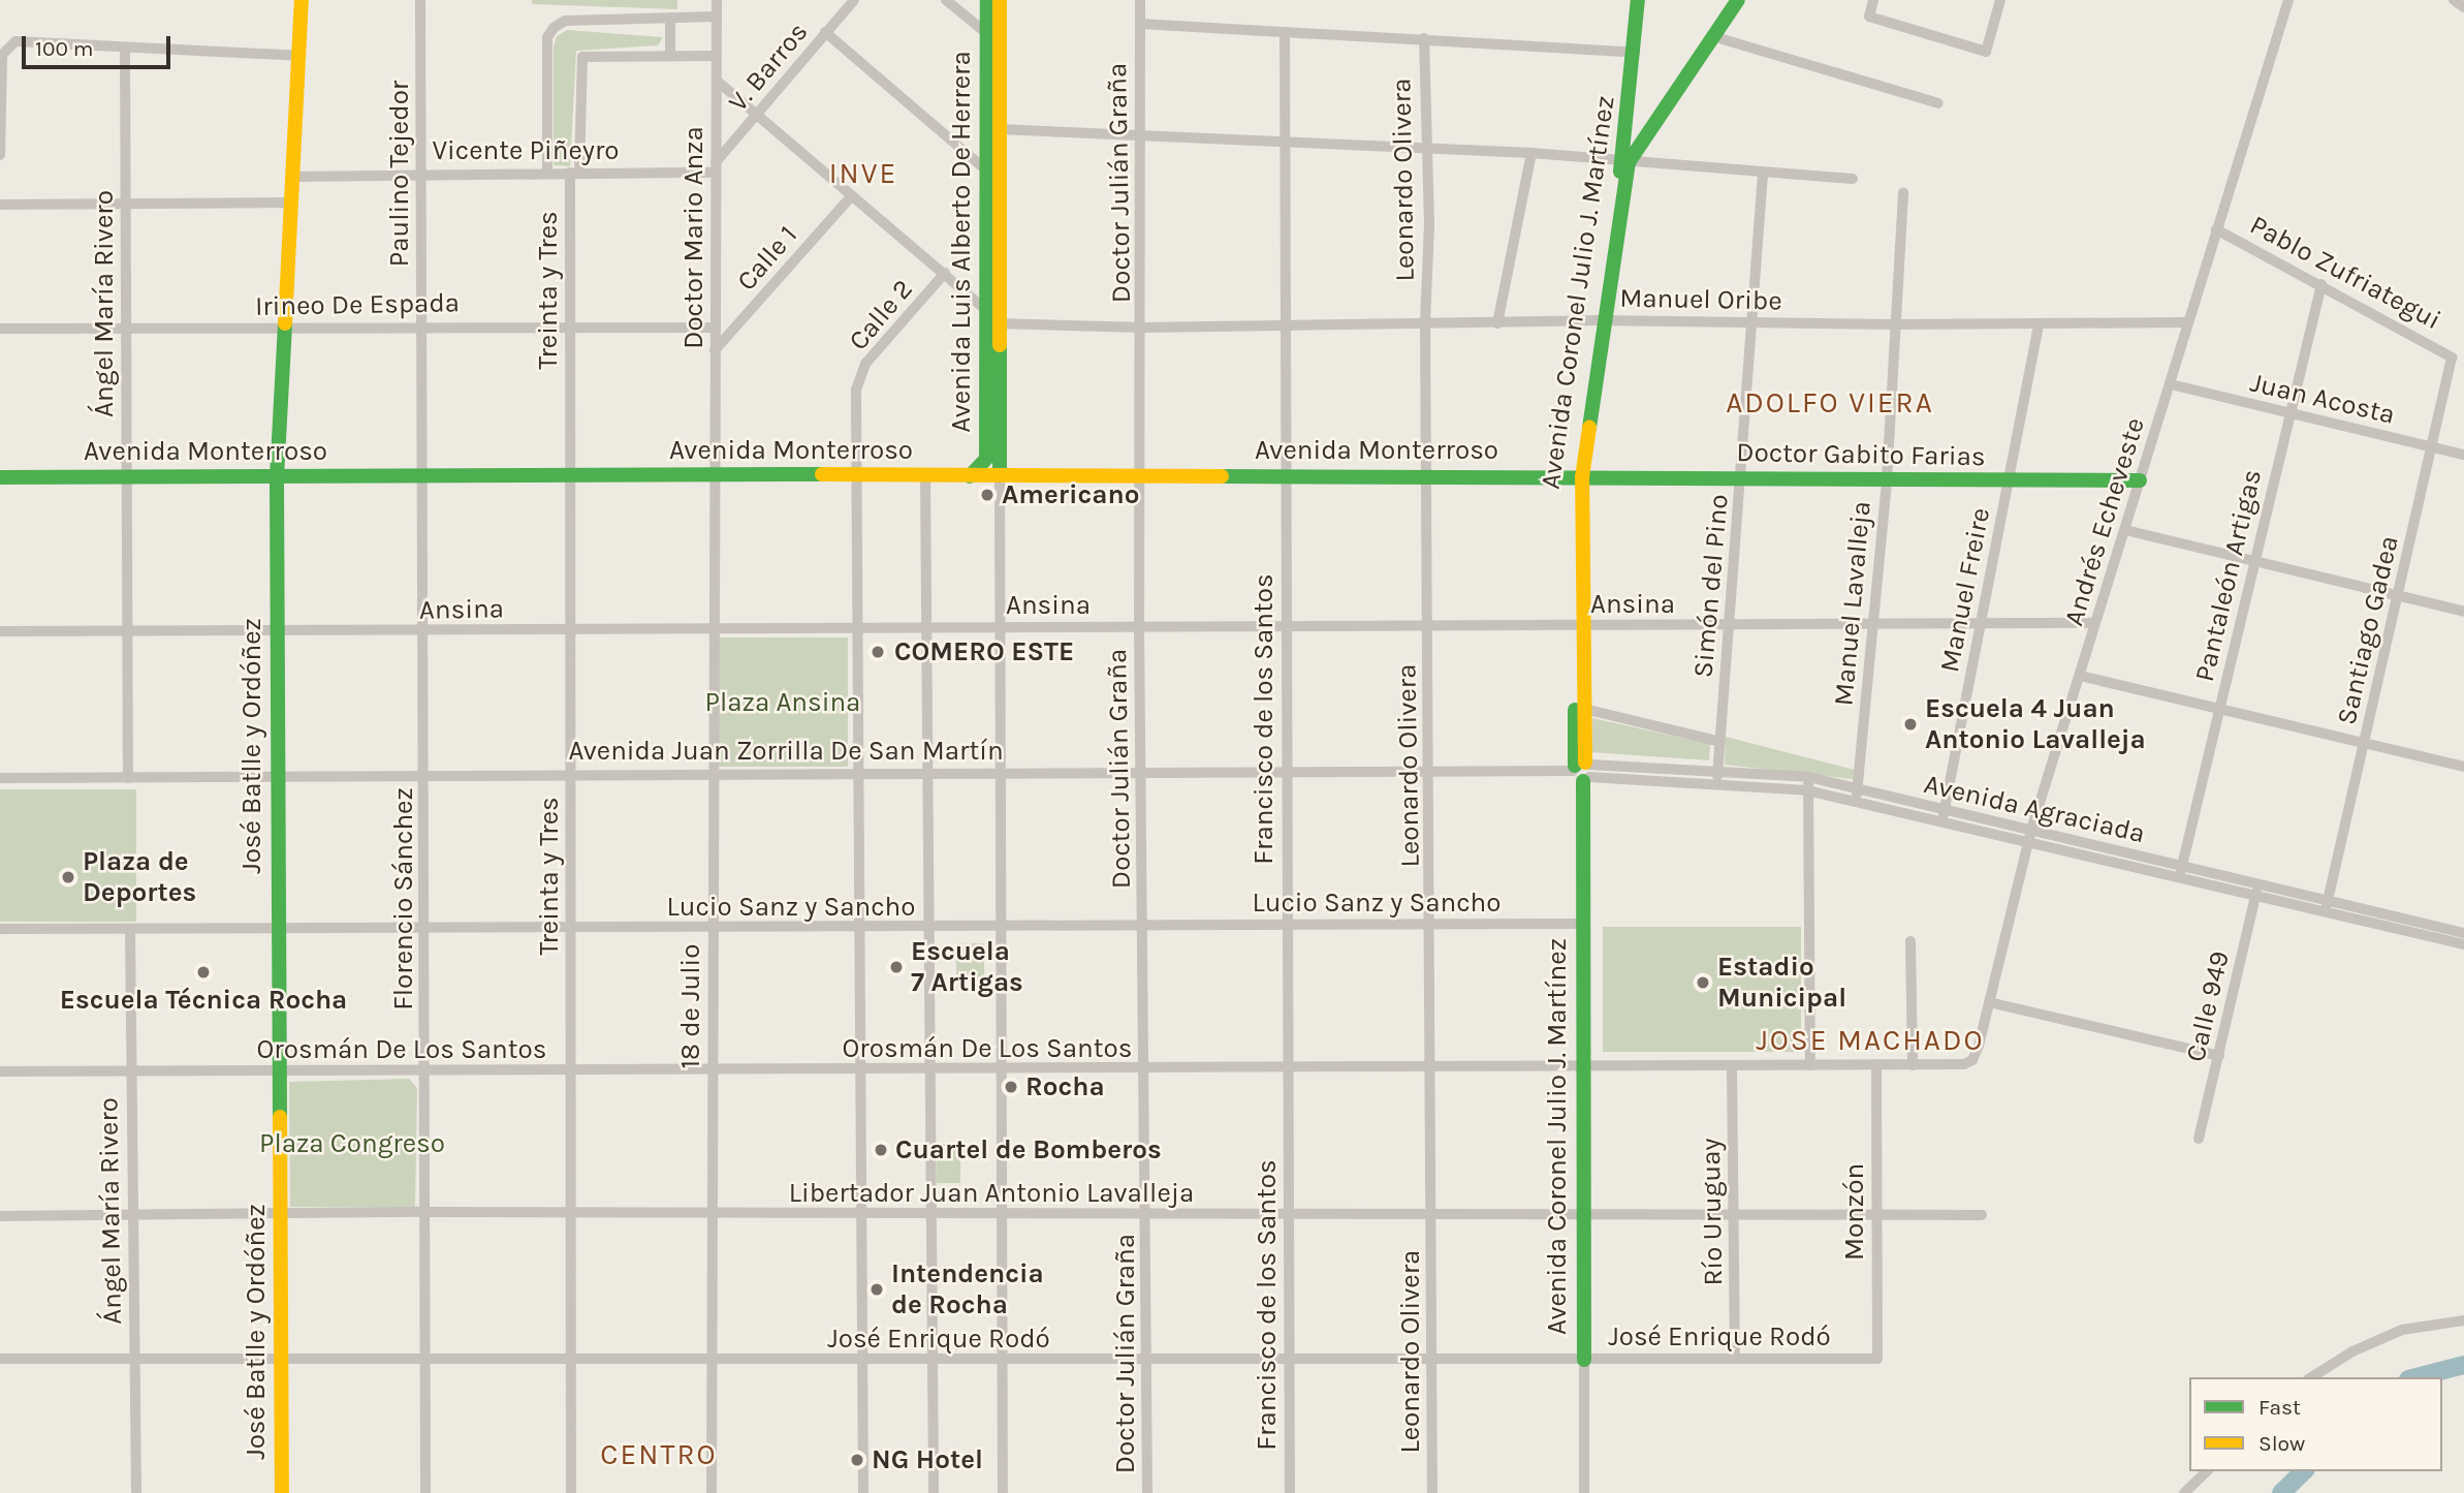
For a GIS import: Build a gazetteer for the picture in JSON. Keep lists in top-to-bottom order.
{
  "streets": {
    "street": [
      "V. Barros",
      "Vicente Piñeyro",
      "Paulino Tejedor",
      "Leonardo Olivera",
      "Doctor Julián Graña",
      "Doctor Mario Anza",
      "Avenida Luis Alberto De Herrera",
      "Calle 1",
      "Pablo Zufriategui",
      "Treinta y Tres",
      "Avenida Coronel Julio J. Martínez",
      "Manuel Oribe",
      "Ángel María Rivero",
      "Irineo De Espada",
      "Calle 2",
      "Juan Acosta",
      "Avenida Monterroso",
      "Doctor Gabito Farias",
      "Andrés Echeveste",
      "Pantaleón Artigas",
      "Simón del Pino",
      "Manuel Freire",
      "Manuel Lavalleja",
      "Ansina",
      "Santiago Gadea",
      "Francisco de los Santos",
      "José Batlle y Ordóñez",
      "Avenida Juan Zorrilla De San Martín",
      "Avenida Agraciada",
      "Florencio Sánchez",
      "Lucio Sanz y Sancho",
      "18 de Julio",
      "Calle 949",
      "Orosmán De Los Santos",
      "Libertador Juan Antonio Lavalleja",
      "Río Uruguay",
      "Monzón",
      "José Enrique Rodó"
    ]
  },
  "crossings": [
    ["V. Barros", "Vicente Piñeyro"],
    ["V. Barros", "Doctor Mario Anza"],
    ["Vicente Piñeyro", "Paulino Tejedor"],
    ["Vicente Piñeyro", "Doctor Mario Anza"],
    ["Vicente Piñeyro", "Treinta y Tres"],
    ["Vicente Piñeyro", "José Batlle y Ordóñez"],
    ["Paulino Tejedor", "Irineo De Espada"],
    ["Paulino Tejedor", "Avenida Monterroso"],
    ["Paulino Tejedor", "Florencio Sánchez"],
    ["Leonardo Olivera", "Manuel Oribe"],
    ["Leonardo Olivera", "Avenida Monterroso"],
    ["Leonardo Olivera", "Ansina"],
    ["Leonardo Olivera", "Avenida Juan Zorrilla De San Martín"],
    ["Leonardo Olivera", "Lucio Sanz y Sancho"],
    ["Leonardo Olivera", "Orosmán De Los Santos"],
    ["Leonardo Olivera", "Libertador Juan Antonio Lavalleja"],
    ["Leonardo Olivera", "José Enrique Rodó"],
    ["Doctor Julián Graña", "Manuel Oribe"],
    ["Doctor Julián Graña", "Avenida Monterroso"],
    ["Doctor Julián Graña", "Ansina"],
    ["Doctor Julián Graña", "Avenida Juan Zorrilla De San Martín"],
    ["Doctor Julián Graña", "Lucio Sanz y Sancho"],
    ["Doctor Julián Graña", "Orosmán De Los Santos"],
    ["Doctor Julián Graña", "Libertador Juan Antonio Lavalleja"],
    ["Doctor Julián Graña", "José Enrique Rodó"],
    ["Doctor Mario Anza", "Calle 1"],
    ["Doctor Mario Anza", "Irineo De Espada"],
    ["Doctor Mario Anza", "Avenida Monterroso"],
    ["Doctor Mario Anza", "18 de Julio"],
    ["Avenida Luis Alberto De Herrera", "Manuel Oribe"],
    ["Avenida Luis Alberto De Herrera", "Avenida Monterroso"],
    ["Pablo Zufriategui", "Andrés Echeveste"],
    ["Pablo Zufriategui", "Pantaleón Artigas"],
    ["Pablo Zufriategui", "Santiago Gadea"],
    ["Treinta y Tres", "Irineo De Espada"],
    ["Treinta y Tres", "Avenida Monterroso"],
    ["Treinta y Tres", "Ansina"],
    ["Treinta y Tres", "Avenida Juan Zorrilla De San Martín"],
    ["Treinta y Tres", "Lucio Sanz y Sancho"],
    ["Treinta y Tres", "Orosmán De Los Santos"],
    ["Treinta y Tres", "Libertador Juan Antonio Lavalleja"],
    ["Treinta y Tres", "José Enrique Rodó"],
    ["Avenida Coronel Julio J. Martínez", "Manuel Oribe"],
    ["Avenida Coronel Julio J. Martínez", "Avenida Monterroso"],
    ["Avenida Coronel Julio J. Martínez", "Doctor Gabito Farias"],
    ["Avenida Coronel Julio J. Martínez", "Ansina"],
    ["Avenida Coronel Julio J. Martínez", "Avenida Juan Zorrilla De San Martín"],
    ["Avenida Coronel Julio J. Martínez", "Avenida Agraciada"],
    ["Avenida Coronel Julio J. Martínez", "Lucio Sanz y Sancho"],
    ["Avenida Coronel Julio J. Martínez", "Orosmán De Los Santos"],
    ["Avenida Coronel Julio J. Martínez", "Libertador Juan Antonio Lavalleja"],
    ["Avenida Coronel Julio J. Martínez", "José Enrique Rodó"],
    ["Manuel Oribe", "Andrés Echeveste"],
    ["Manuel Oribe", "Simón del Pino"],
    ["Manuel Oribe", "Manuel Freire"],
    ["Manuel Oribe", "Manuel Lavalleja"],
    ["Manuel Oribe", "Francisco de los Santos"],
    ["Ángel María Rivero", "Irineo De Espada"],
    ["Ángel María Rivero", "Avenida Monterroso"],
    ["Ángel María Rivero", "Ansina"],
    ["Ángel María Rivero", "Avenida Juan Zorrilla De San Martín"],
    ["Ángel María Rivero", "Lucio Sanz y Sancho"],
    ["Ángel María Rivero", "Orosmán De Los Santos"],
    ["Ángel María Rivero", "Libertador Juan Antonio Lavalleja"],
    ["Ángel María Rivero", "José Enrique Rodó"],
    ["Irineo De Espada", "José Batlle y Ordóñez"],
    ["Calle 2", "Avenida Monterroso"],
    ["Calle 2", "Ansina"],
    ["Calle 2", "Avenida Juan Zorrilla De San Martín"],
    ["Calle 2", "Lucio Sanz y Sancho"],
    ["Calle 2", "Orosmán De Los Santos"],
    ["Calle 2", "Libertador Juan Antonio Lavalleja"],
    ["Calle 2", "José Enrique Rodó"],
    ["Juan Acosta", "Andrés Echeveste"],
    ["Juan Acosta", "Pantaleón Artigas"],
    ["Juan Acosta", "Santiago Gadea"],
    ["Avenida Monterroso", "Doctor Gabito Farias"],
    ["Avenida Monterroso", "Francisco de los Santos"],
    ["Avenida Monterroso", "José Batlle y Ordóñez"],
    ["Avenida Monterroso", "Florencio Sánchez"],
    ["Avenida Monterroso", "18 de Julio"],
    ["Doctor Gabito Farias", "Andrés Echeveste"],
    ["Doctor Gabito Farias", "Simón del Pino"],
    ["Doctor Gabito Farias", "Manuel Freire"],
    ["Doctor Gabito Farias", "Manuel Lavalleja"],
    ["Andrés Echeveste", "Ansina"],
    ["Andrés Echeveste", "Avenida Agraciada"],
    ["Andrés Echeveste", "Orosmán De Los Santos"],
    ["Pantaleón Artigas", "Avenida Agraciada"],
    ["Simón del Pino", "Ansina"],
    ["Simón del Pino", "Avenida Agraciada"],
    ["Manuel Freire", "Ansina"],
    ["Manuel Freire", "Avenida Agraciada"],
    ["Manuel Lavalleja", "Ansina"],
    ["Manuel Lavalleja", "Avenida Agraciada"],
    ["Ansina", "Francisco de los Santos"],
    ["Ansina", "José Batlle y Ordóñez"],
    ["Ansina", "Florencio Sánchez"],
    ["Ansina", "18 de Julio"],
    ["Santiago Gadea", "Avenida Agraciada"],
    ["Francisco de los Santos", "Avenida Juan Zorrilla De San Martín"],
    ["Francisco de los Santos", "Lucio Sanz y Sancho"],
    ["Francisco de los Santos", "Orosmán De Los Santos"],
    ["Francisco de los Santos", "Libertador Juan Antonio Lavalleja"],
    ["Francisco de los Santos", "José Enrique Rodó"],
    ["José Batlle y Ordóñez", "Avenida Juan Zorrilla De San Martín"],
    ["José Batlle y Ordóñez", "Lucio Sanz y Sancho"],
    ["José Batlle y Ordóñez", "Orosmán De Los Santos"],
    ["José Batlle y Ordóñez", "Libertador Juan Antonio Lavalleja"],
    ["José Batlle y Ordóñez", "José Enrique Rodó"],
    ["Avenida Juan Zorrilla De San Martín", "Avenida Agraciada"],
    ["Avenida Juan Zorrilla De San Martín", "Florencio Sánchez"],
    ["Avenida Juan Zorrilla De San Martín", "18 de Julio"],
    ["Avenida Agraciada", "Calle 949"],
    ["Florencio Sánchez", "Lucio Sanz y Sancho"],
    ["Florencio Sánchez", "Orosmán De Los Santos"],
    ["Florencio Sánchez", "Libertador Juan Antonio Lavalleja"],
    ["Florencio Sánchez", "José Enrique Rodó"],
    ["Lucio Sanz y Sancho", "18 de Julio"],
    ["18 de Julio", "Orosmán De Los Santos"],
    ["18 de Julio", "Libertador Juan Antonio Lavalleja"],
    ["18 de Julio", "José Enrique Rodó"],
    ["Orosmán De Los Santos", "Río Uruguay"],
    ["Orosmán De Los Santos", "Monzón"],
    ["Libertador Juan Antonio Lavalleja", "Río Uruguay"],
    ["Libertador Juan Antonio Lavalleja", "Monzón"],
    ["Río Uruguay", "José Enrique Rodó"],
    ["Monzón", "José Enrique Rodó"]
  ],
  "districts": [
    "INVE",
    "ADOLFO VIERA",
    "JOSE MACHADO",
    "CENTRO"
  ],
  "parks": ["Plaza Ansina", "Plaza Congreso"],
  "places": [
    "Americano",
    "COMERO ESTE",
    "Escuela 4 Juan Antonio Lavalleja",
    "Plaza de Deportes",
    "Escuela 7 Artigas",
    "Escuela Técnica Rocha",
    "Estadio Municipal",
    "Rocha",
    "Cuartel de Bomberos",
    "Intendencia de Rocha",
    "NG Hotel"
  ],
  "legend": ["Fast", "Slow"],
  "scale_bar": "100 m"
}
